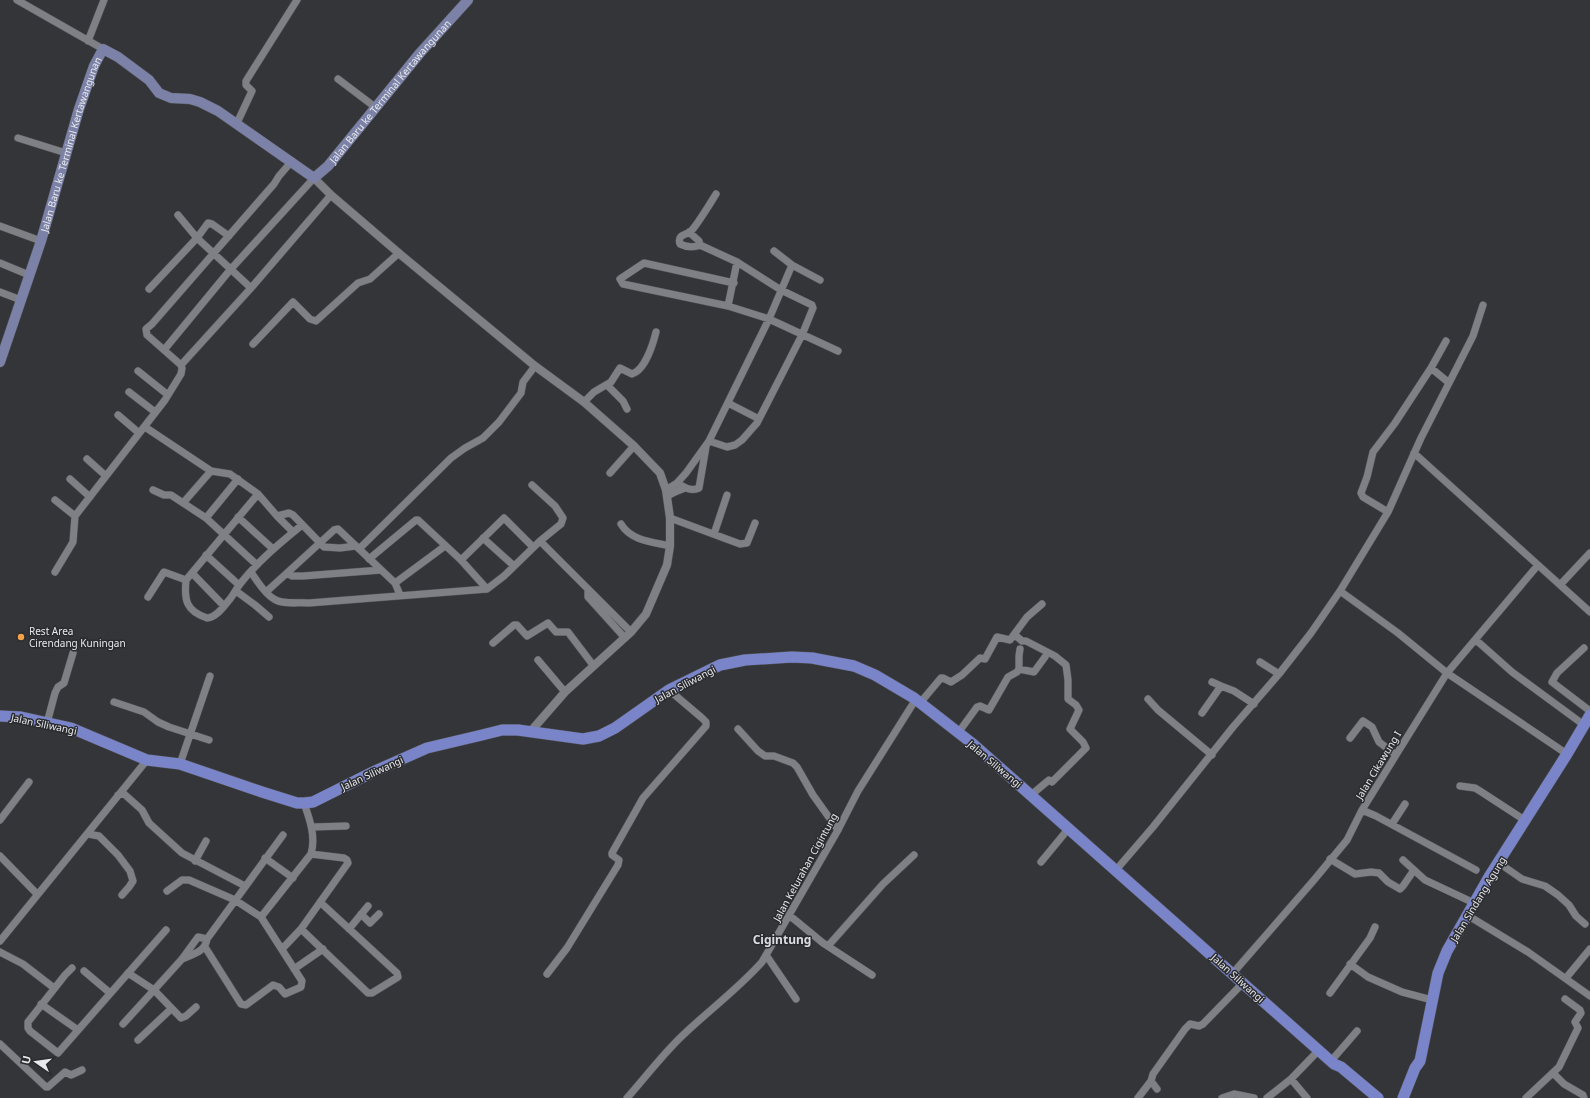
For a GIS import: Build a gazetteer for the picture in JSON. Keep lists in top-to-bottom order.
{
  "streets": {
    "main road": ["Jalan Baru ke Terminal Kertawangunan", "Jalan Siliwangi", "Jalan Sindang Agung"],
    "street": ["Jalan Cikawung I", "Jalan Kelurahan Cigintung"]
  },
  "crossings": [
    ["Jalan Siliwangi", "Jalan Cikawung I"],
    ["Jalan Siliwangi", "Jalan Kelurahan Cigintung"]
  ],
  "districts": ["Cigintung"],
  "places": ["Rest Area Cirendang Kuningan"],
  "north": "left"
}
